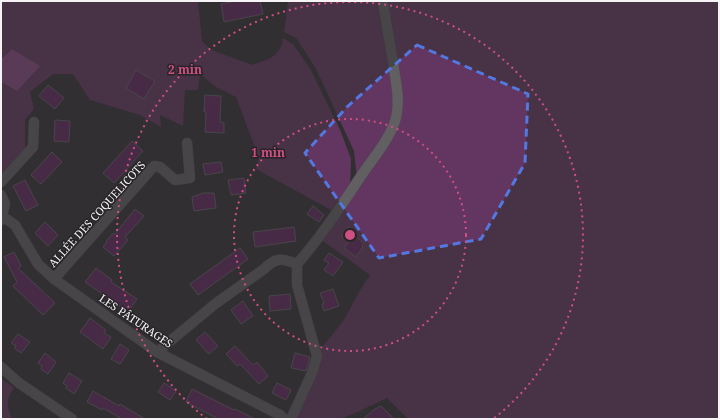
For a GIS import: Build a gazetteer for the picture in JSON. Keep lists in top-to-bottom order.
{
  "streets": {
    "street": ["ALLÉE DES COQUELICOTS", "LES PÂTURAGES"]
  },
  "crossings": [
    ["ALLÉE DES COQUELICOTS", "LES PÂTURAGES"]
  ],
  "rings": ["2 min", "1 min"]
}
